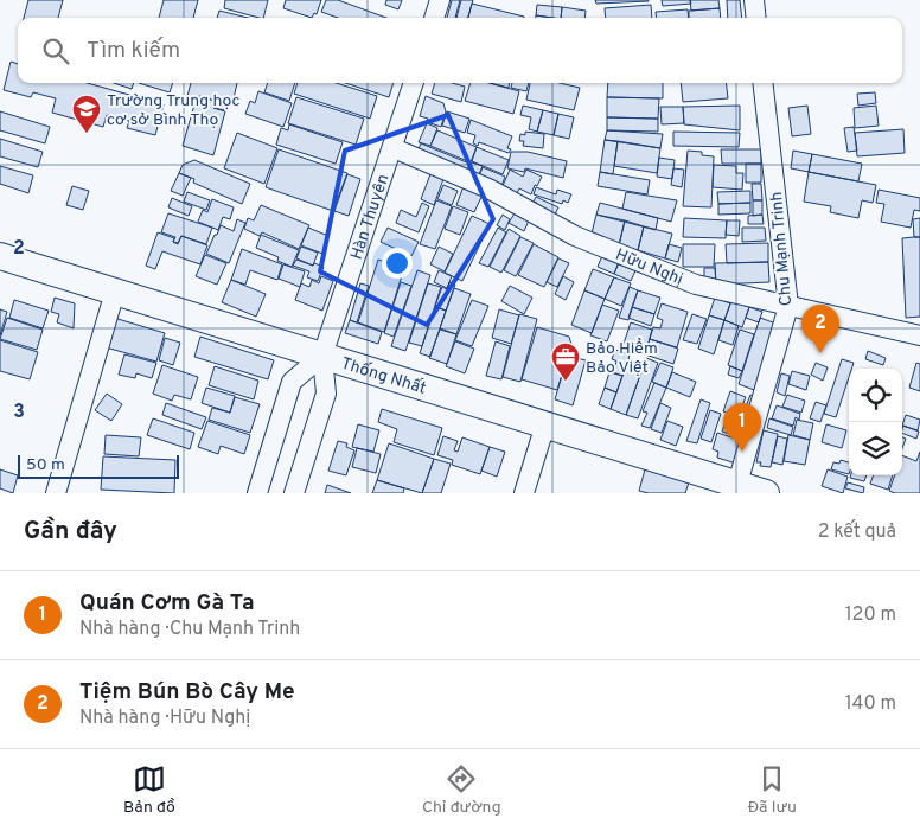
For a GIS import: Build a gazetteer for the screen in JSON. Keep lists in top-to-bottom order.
{
  "streets": {
    "street": [
      "Hàn Thuyên",
      "Chu Mạnh Trinh",
      "Hữu Nghị",
      "Thống Nhất"
    ]
  },
  "crossings": [
    ["Hàn Thuyên", "Hữu Nghị"],
    ["Hàn Thuyên", "Thống Nhất"],
    ["Chu Mạnh Trinh", "Hữu Nghị"],
    ["Chu Mạnh Trinh", "Thống Nhất"]
  ],
  "places": {
    "school or university": ["Trường Trung học cơ sở Bình Thọ"],
    "office": ["Bảo Hiểm Bảo Việt"]
  },
  "scale_bar": "50 m",
  "page": {
    "search": "Tìm kiếm",
    "pins": ["2", "1"],
    "scale": "50 m",
    "heading": ["Gần đây", "2 kết quả"],
    "list": [
      {
        "mark": "1",
        "name": "Quán Cơm Gà Ta",
        "note": "Nhà hàng · Chu Mạnh Trinh",
        "value": "120 m"
      },
      {
        "mark": "2",
        "name": "Tiệm Bún Bò Cây Me",
        "note": "Nhà hàng · Hữu Nghị",
        "value": "140 m"
      }
    ],
    "nav": ["Bản đồ", "Chỉ đường", "Đã lưu"]
  },
  "grid": {
    "rows": ["2", "3"]
  }
}
